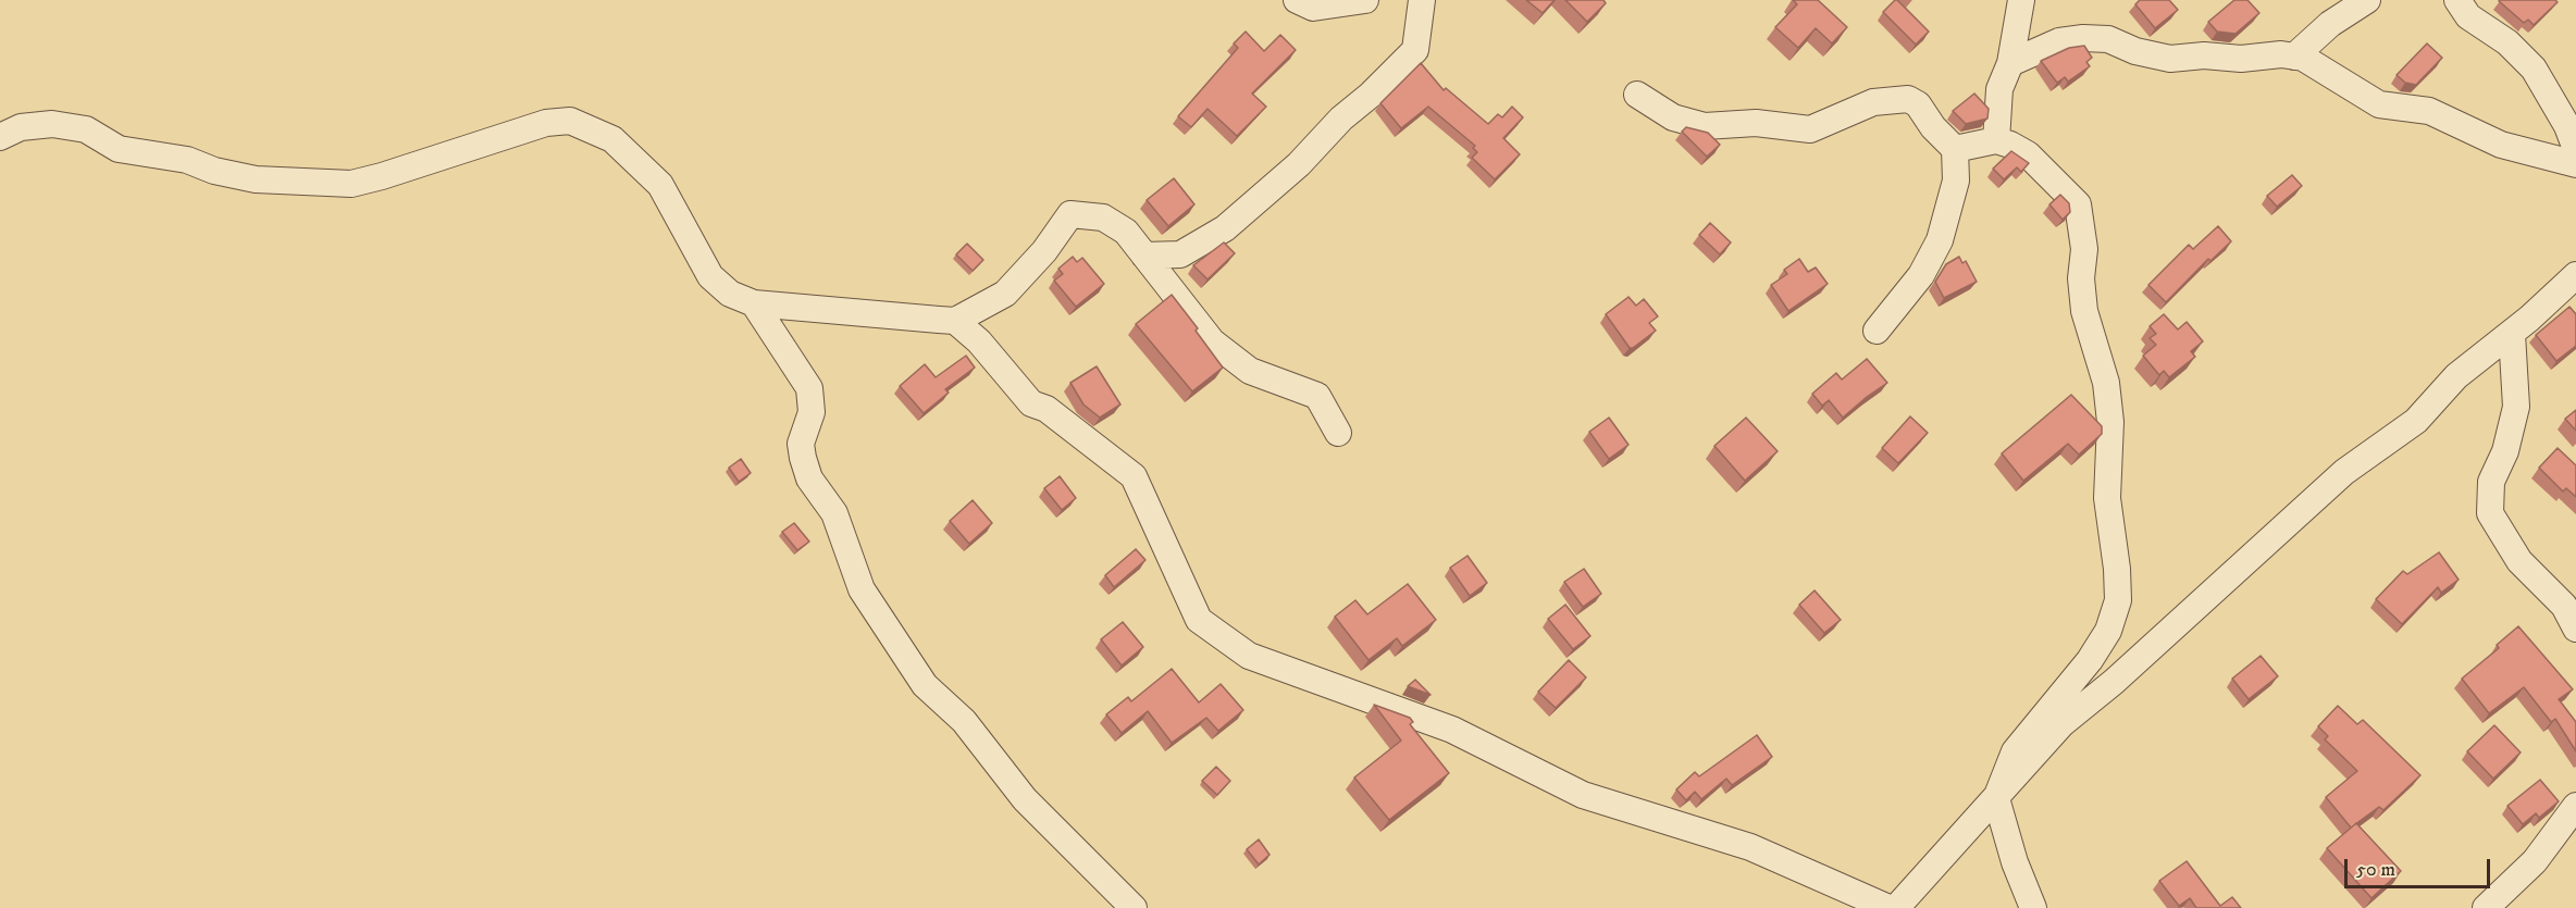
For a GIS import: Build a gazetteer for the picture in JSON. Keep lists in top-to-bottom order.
{
  "scale_bar": "50 m"
}
